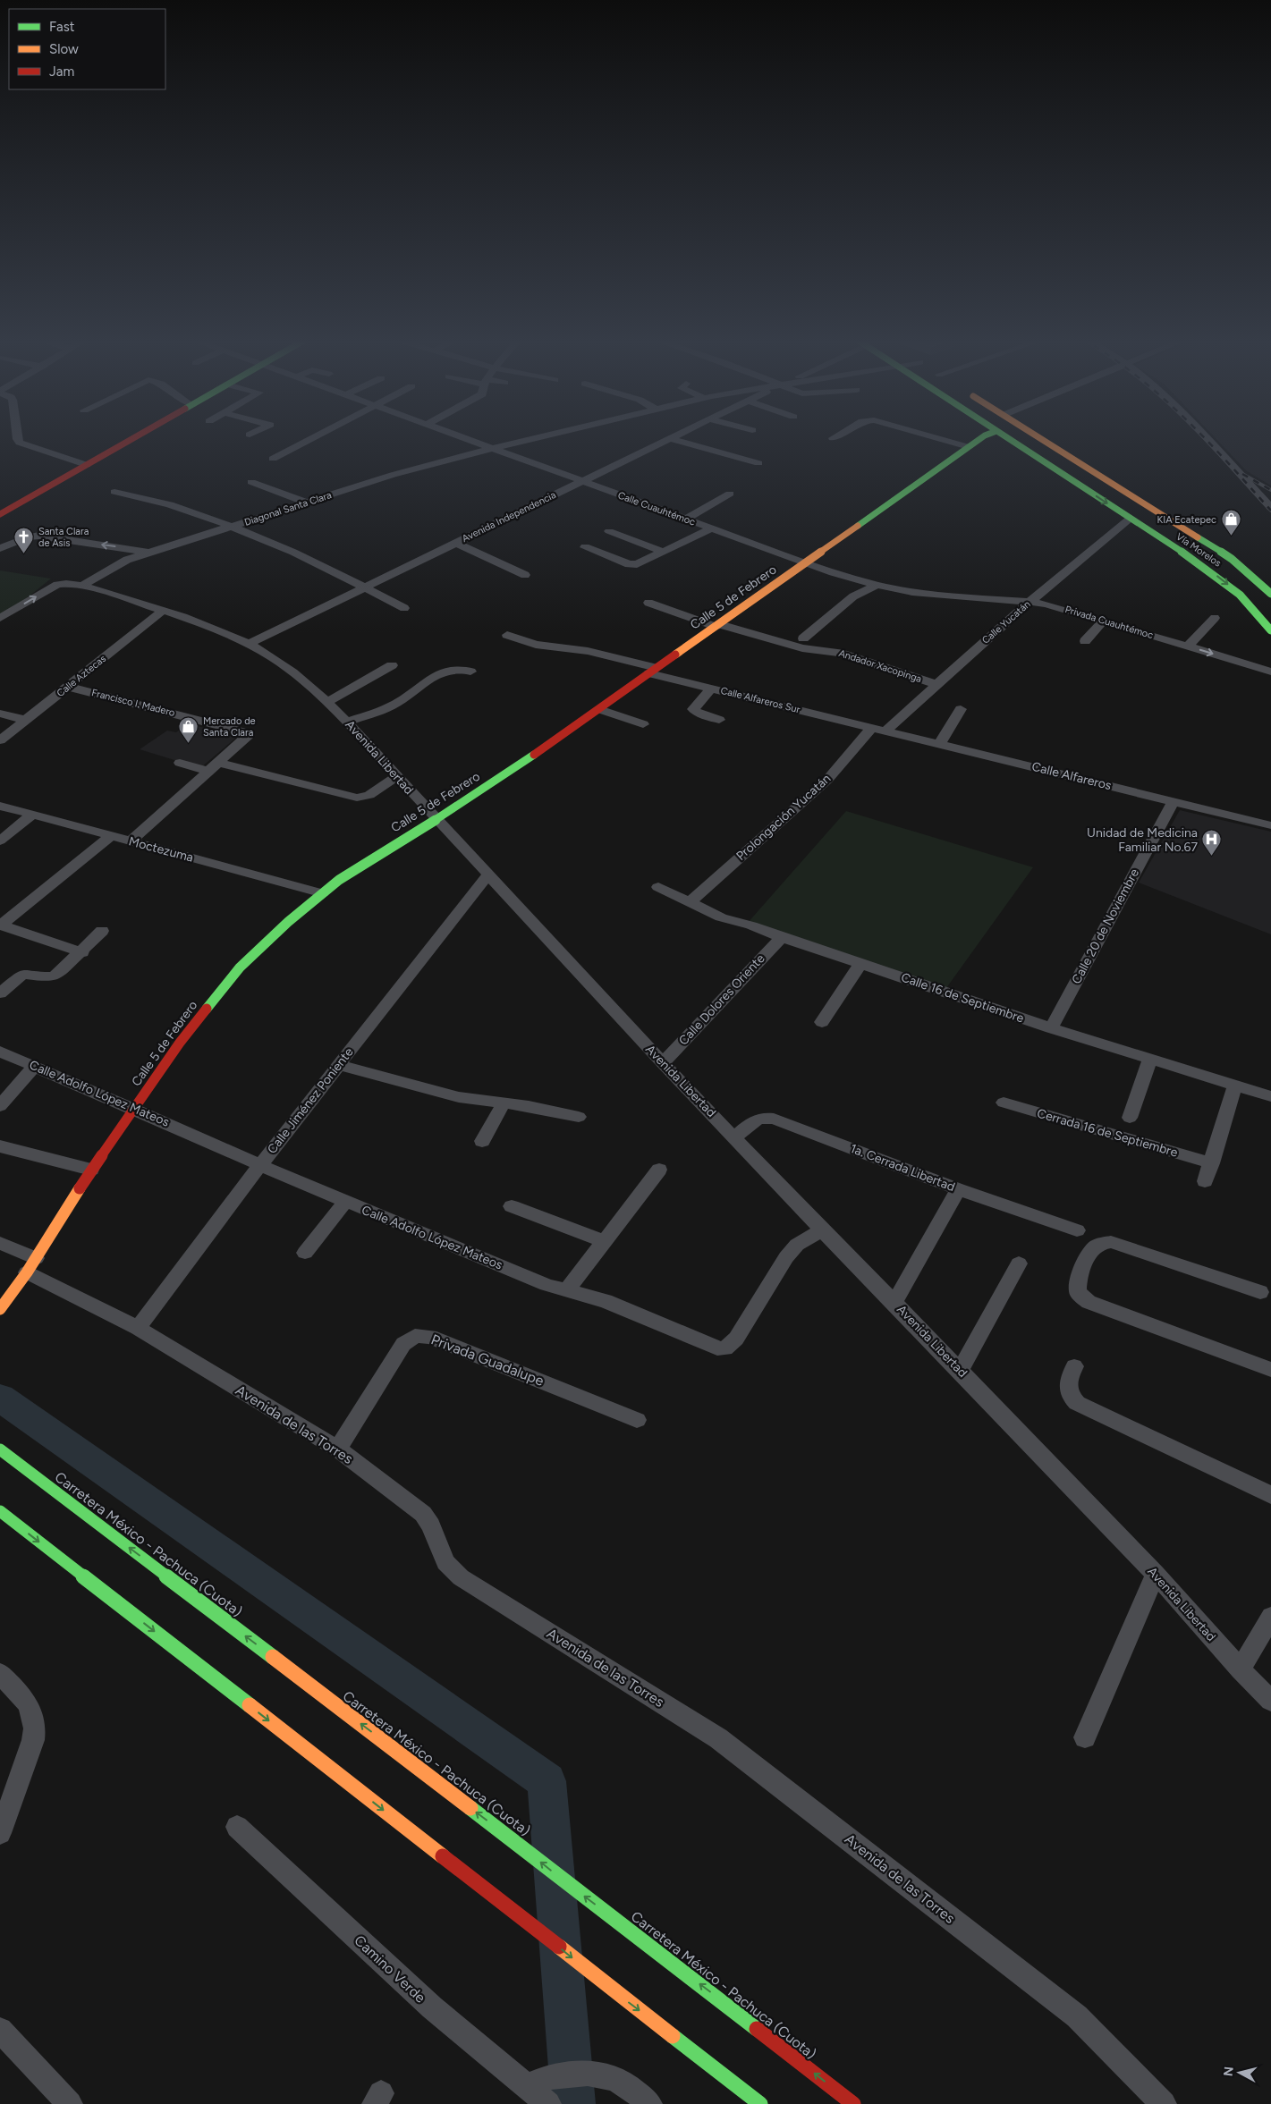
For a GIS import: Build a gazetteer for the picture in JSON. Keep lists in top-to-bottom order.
{
  "streets": {
    "main road": ["Vía Morelos", "Calle 5 de Febrero", "Carretera México - Pachuca (Cuota)"],
    "street": [
      "Diagonal Santa Clara",
      "Calle Cuauhtémoc",
      "Avenida Independencia",
      "Calle Yucatán",
      "Privada Cuauhtémoc",
      "Andador Xacopinga",
      "Calle Aztecas",
      "Calle Alfareros Sur",
      "Francisco I. Madero",
      "Avenida Libertad",
      "Calle Alfareros",
      "Prolongación Yucatán",
      "Moctezuma",
      "Calle 20 de Noviembre",
      "Calle 16 de Septiembre",
      "Calle Dolores Oriente",
      "Calle Adolfo López Mateos",
      "Calle Jiménez Poniente",
      "Cerrada 16 de Septiembre",
      "1a. Cerrada Libertad",
      "Privada Guadalupe",
      "Avenida de las Torres",
      "Camino Verde"
    ]
  },
  "crossings": [
    ["Diagonal Santa Clara", "Calle Cuauhtémoc"],
    ["Diagonal Santa Clara", "Avenida Libertad"],
    ["Calle Cuauhtémoc", "Avenida Independencia"],
    ["Calle Cuauhtémoc", "Calle 5 de Febrero"],
    ["Calle Cuauhtémoc", "Calle Yucatán"],
    ["Calle Cuauhtémoc", "Privada Cuauhtémoc"],
    ["Avenida Independencia", "Avenida Libertad"],
    ["Vía Morelos", "Calle Yucatán"],
    ["Calle 5 de Febrero", "Andador Xacopinga"],
    ["Calle 5 de Febrero", "Calle Alfareros Sur"],
    ["Calle 5 de Febrero", "Avenida Libertad"],
    ["Calle 5 de Febrero", "Moctezuma"],
    ["Calle 5 de Febrero", "Calle Adolfo López Mateos"],
    ["Calle 5 de Febrero", "Avenida de las Torres"],
    ["Calle Yucatán", "Privada Cuauhtémoc"],
    ["Calle Yucatán", "Andador Xacopinga"],
    ["Calle Yucatán", "Calle Alfareros"],
    ["Calle Aztecas", "Francisco I. Madero"],
    ["Calle Aztecas", "Avenida Libertad"],
    ["Calle Alfareros Sur", "Calle Alfareros"],
    ["Calle Alfareros Sur", "Prolongación Yucatán"],
    ["Avenida Libertad", "Calle Dolores Oriente"],
    ["Avenida Libertad", "Calle Adolfo López Mateos"],
    ["Avenida Libertad", "Calle Jiménez Poniente"],
    ["Avenida Libertad", "1a. Cerrada Libertad"],
    ["Calle Alfareros", "Prolongación Yucatán"],
    ["Calle Alfareros", "Calle 20 de Noviembre"],
    ["Prolongación Yucatán", "Calle 16 de Septiembre"],
    ["Calle 20 de Noviembre", "Calle 16 de Septiembre"],
    ["Calle 16 de Septiembre", "Calle Dolores Oriente"],
    ["Calle 16 de Septiembre", "Cerrada 16 de Septiembre"],
    ["Calle Adolfo López Mateos", "Calle Jiménez Poniente"],
    ["Calle Jiménez Poniente", "Avenida de las Torres"],
    ["Privada Guadalupe", "Avenida de las Torres"]
  ],
  "places": {
    "shop": ["KIA Ecatepec", "Mercado de Santa Clara"],
    "church": ["Santa Clara de Asis"],
    "hospital": ["Unidad de Medicina Familiar No.67"]
  },
  "legend": ["Fast", "Slow", "Jam"],
  "north": "left"
}
